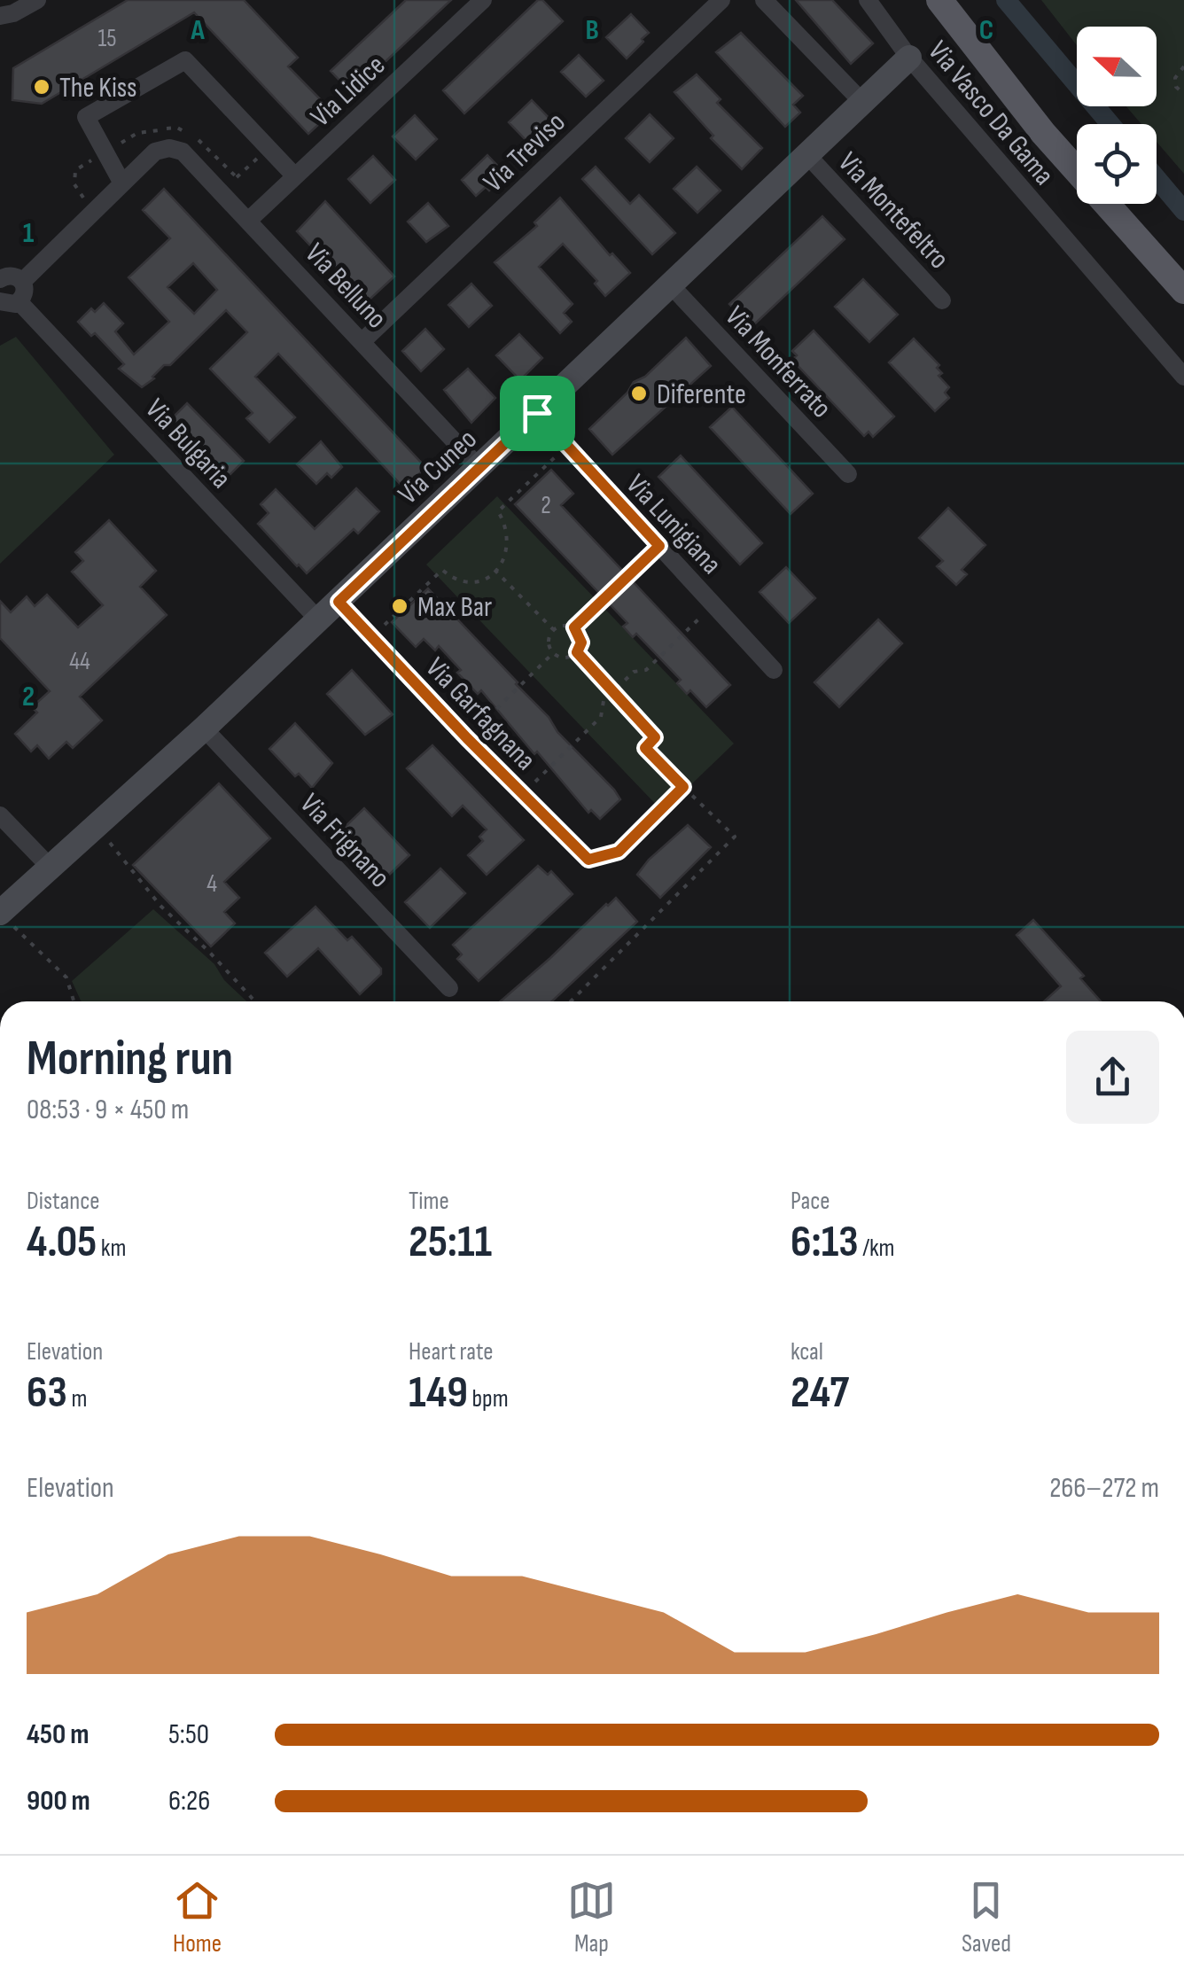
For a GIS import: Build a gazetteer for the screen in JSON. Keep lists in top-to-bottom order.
{
  "streets": {
    "street": [
      "Via Lidice",
      "Via Vasco Da Gama",
      "Via Treviso",
      "Via Montefeltro",
      "Via Belluno",
      "Via Monferrato",
      "Via Bulgaria",
      "Via Cuneo",
      "Via Lunigiana",
      "Via Garfagnana",
      "Via Frignano"
    ]
  },
  "crossings": [
    ["Via Lidice", "Via Belluno"],
    ["Via Vasco Da Gama", "Via Cuneo"],
    ["Via Treviso", "Via Belluno"],
    ["Via Montefeltro", "Via Cuneo"],
    ["Via Belluno", "Via Cuneo"],
    ["Via Monferrato", "Via Cuneo"],
    ["Via Bulgaria", "Via Cuneo"],
    ["Via Cuneo", "Via Lunigiana"],
    ["Via Cuneo", "Via Garfagnana"],
    ["Via Cuneo", "Via Frignano"]
  ],
  "places": ["The Kiss", "Diferente", "Max Bar"],
  "house_numbers": [
    "15",
    "2",
    "44",
    "4"
  ],
  "north": "left",
  "page": {
    "heading": ["Morning run", "08:53 · 9 × 450 m"],
    "stats": [
      ["Distance", "4.05 km"],
      ["Time", "25:11"],
      ["Pace", "6:13 /km"],
      ["Elevation", "63 m"],
      ["Heart rate", "149 bpm"],
      ["kcal", "247"]
    ],
    "chart": ["Elevation", "266–272 m"],
    "list": [
      {
        "name": "450 m",
        "note": "5:50"
      },
      {
        "name": "900 m",
        "note": "6:26"
      }
    ],
    "tabs": ["Home", "Map", "Saved"]
  },
  "grid": {
    "columns": ["A", "B", "C"],
    "rows": ["1", "2"]
  }
}
